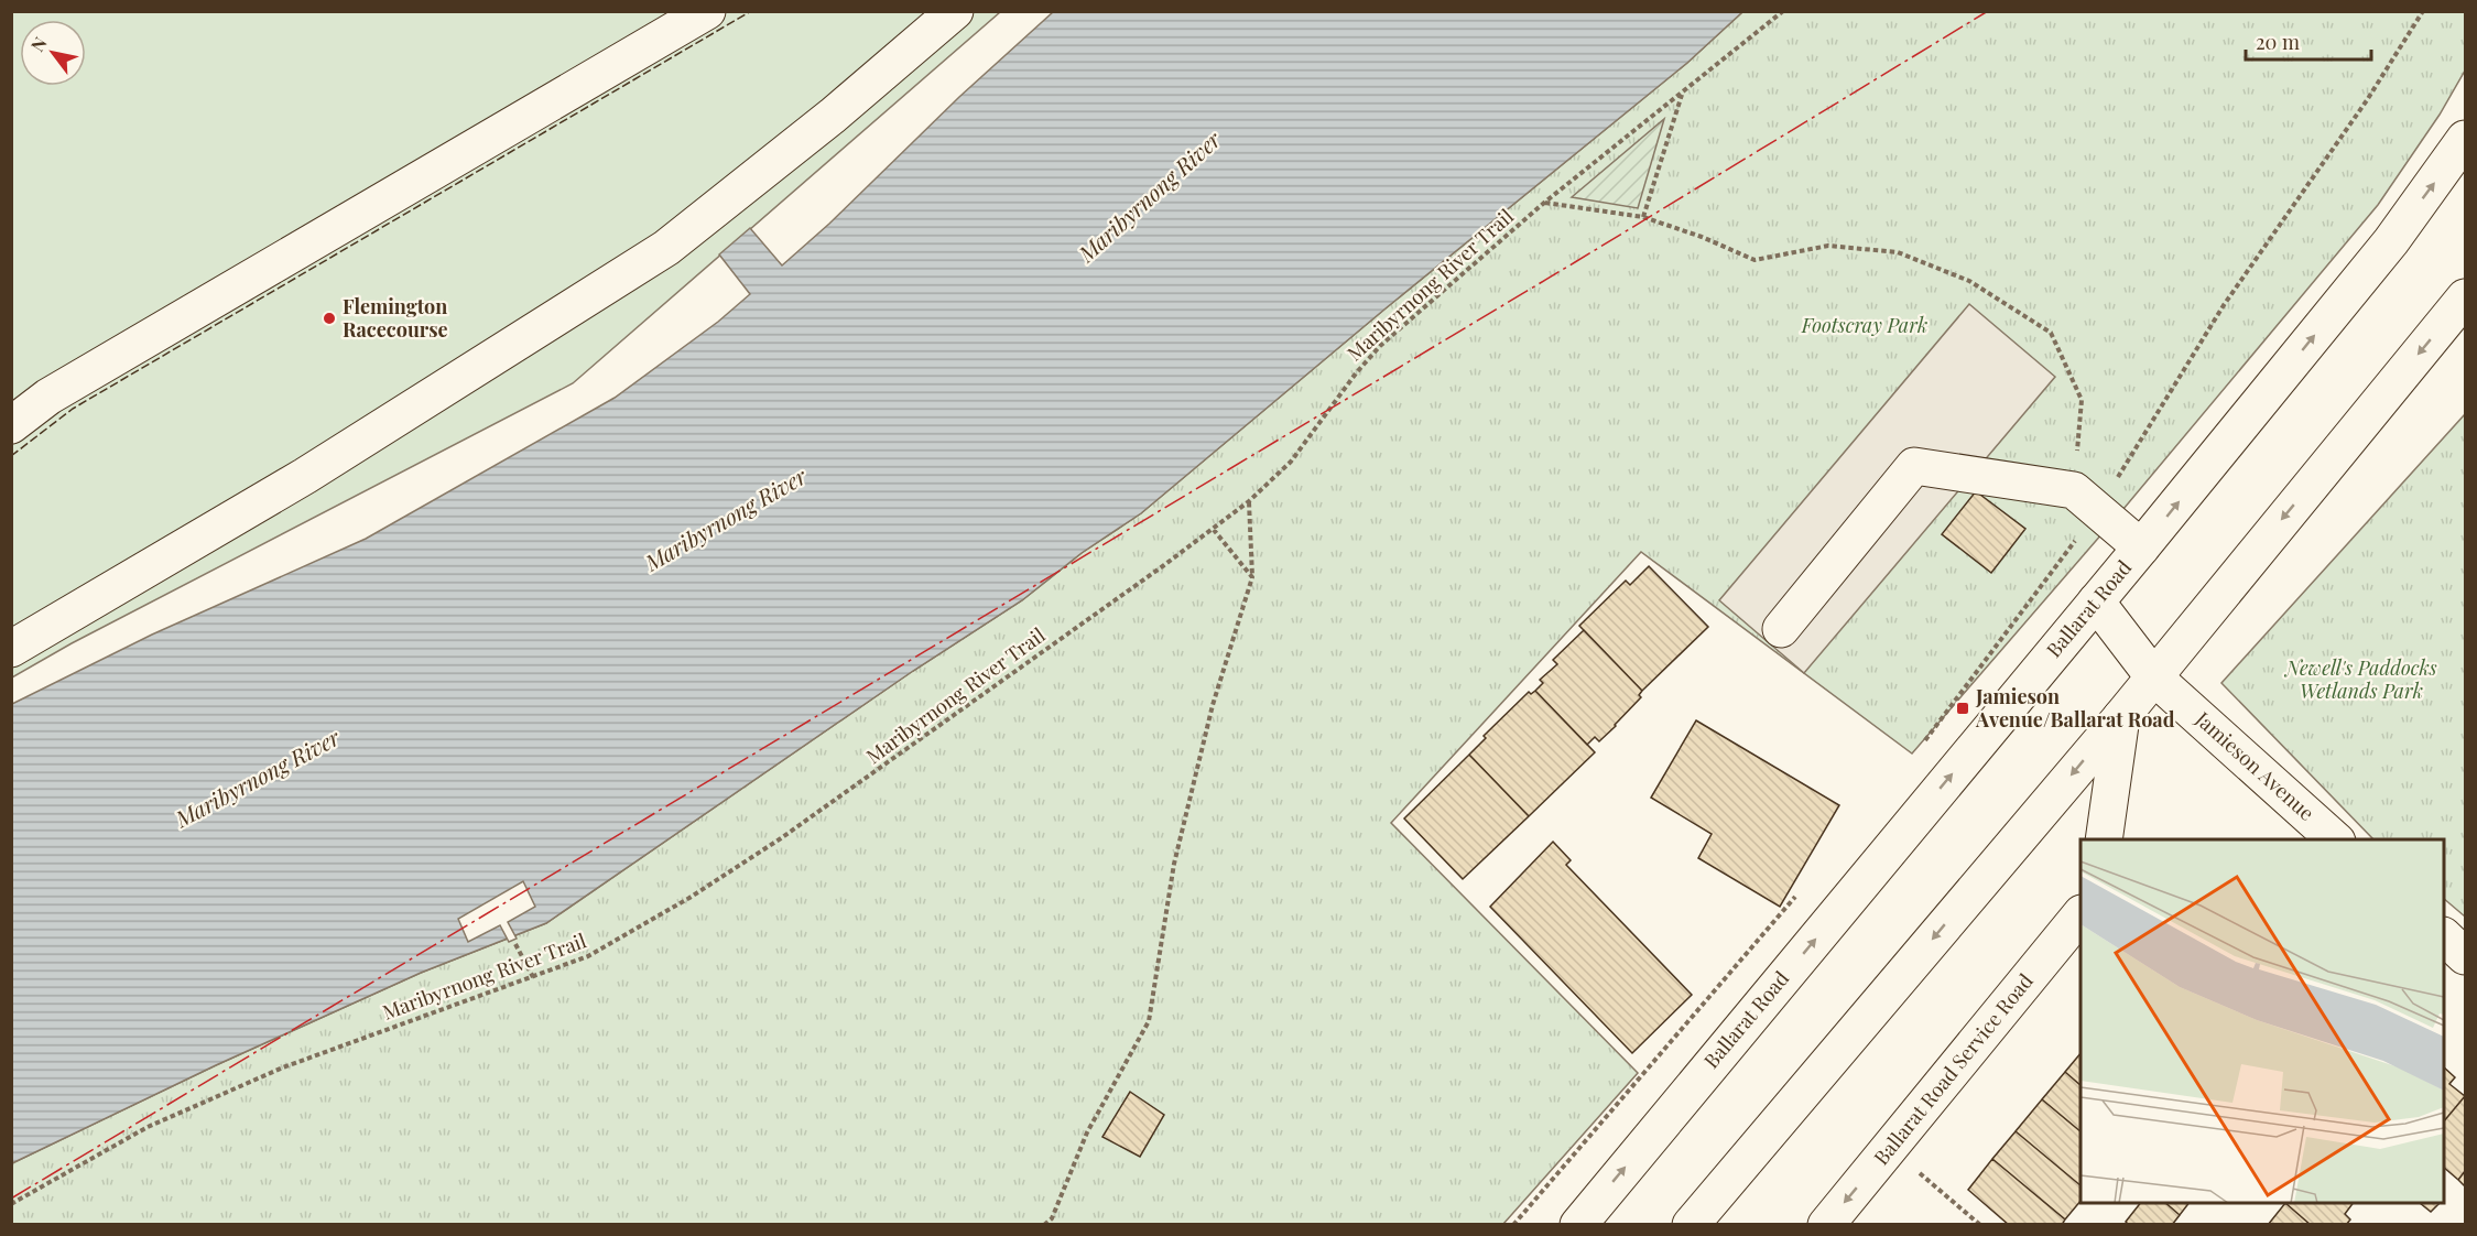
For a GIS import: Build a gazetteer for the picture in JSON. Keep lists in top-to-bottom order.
{
  "streets": {
    "main road": ["Ballarat Road", "Jamieson Avenue", "Ballarat Road Service Road"],
    "path": ["Maribyrnong River Trail"]
  },
  "crossings": [
    ["Ballarat Road", "Jamieson Avenue"]
  ],
  "water": ["Maribyrnong River"],
  "parks": ["Footscray Park", "Newell's Paddocks Wetlands Park"],
  "places": {
    "other": ["Flemington Racecourse"],
    "transit": ["Jamieson Avenue/Ballarat Road"]
  },
  "scale_bar": "20 m",
  "north": "top left"
}
